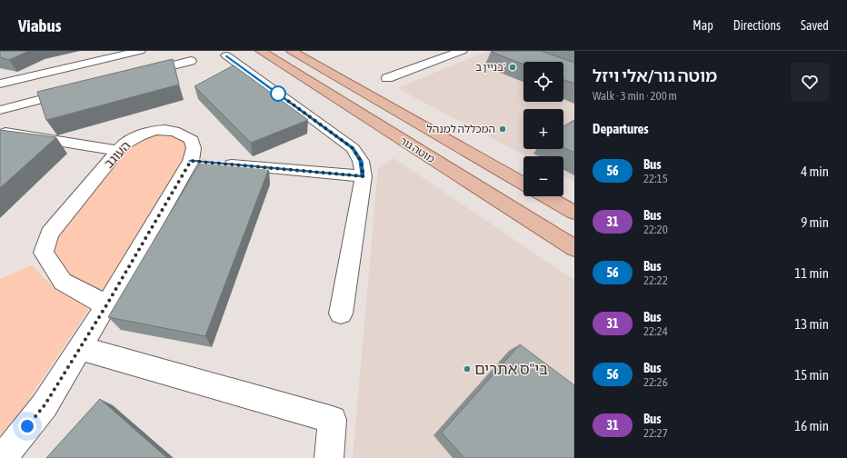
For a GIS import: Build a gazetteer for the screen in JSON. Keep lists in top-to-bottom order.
{
  "streets": {
    "main road": ["מוטה גור"],
    "street": ["העוגב"]
  },
  "places": ["בניין ב'", "המכללה למנהל", "בי\"ס אתרים"],
  "lines": ["bus line 56"],
  "page": {
    "header": "Viabus",
    "nav": ["Map", "Directions", "Saved"],
    "heading": [
      ["מוטה גור/אלי ויזל", "Walk · 3 min · 200 m"],
      "Departures"
    ],
    "map_buttons": ["+", "−"],
    "list": [
      {
        "mark": "56",
        "name": "Bus",
        "note": "22:15",
        "value": "4 min"
      },
      {
        "mark": "31",
        "name": "Bus",
        "note": "22:20",
        "value": "9 min"
      },
      {
        "mark": "56",
        "name": "Bus",
        "note": "22:22",
        "value": "11 min"
      },
      {
        "mark": "31",
        "name": "Bus",
        "note": "22:24",
        "value": "13 min"
      },
      {
        "mark": "56",
        "name": "Bus",
        "note": "22:26",
        "value": "15 min"
      },
      {
        "mark": "31",
        "name": "Bus",
        "note": "22:27",
        "value": "16 min"
      }
    ]
  }
}
